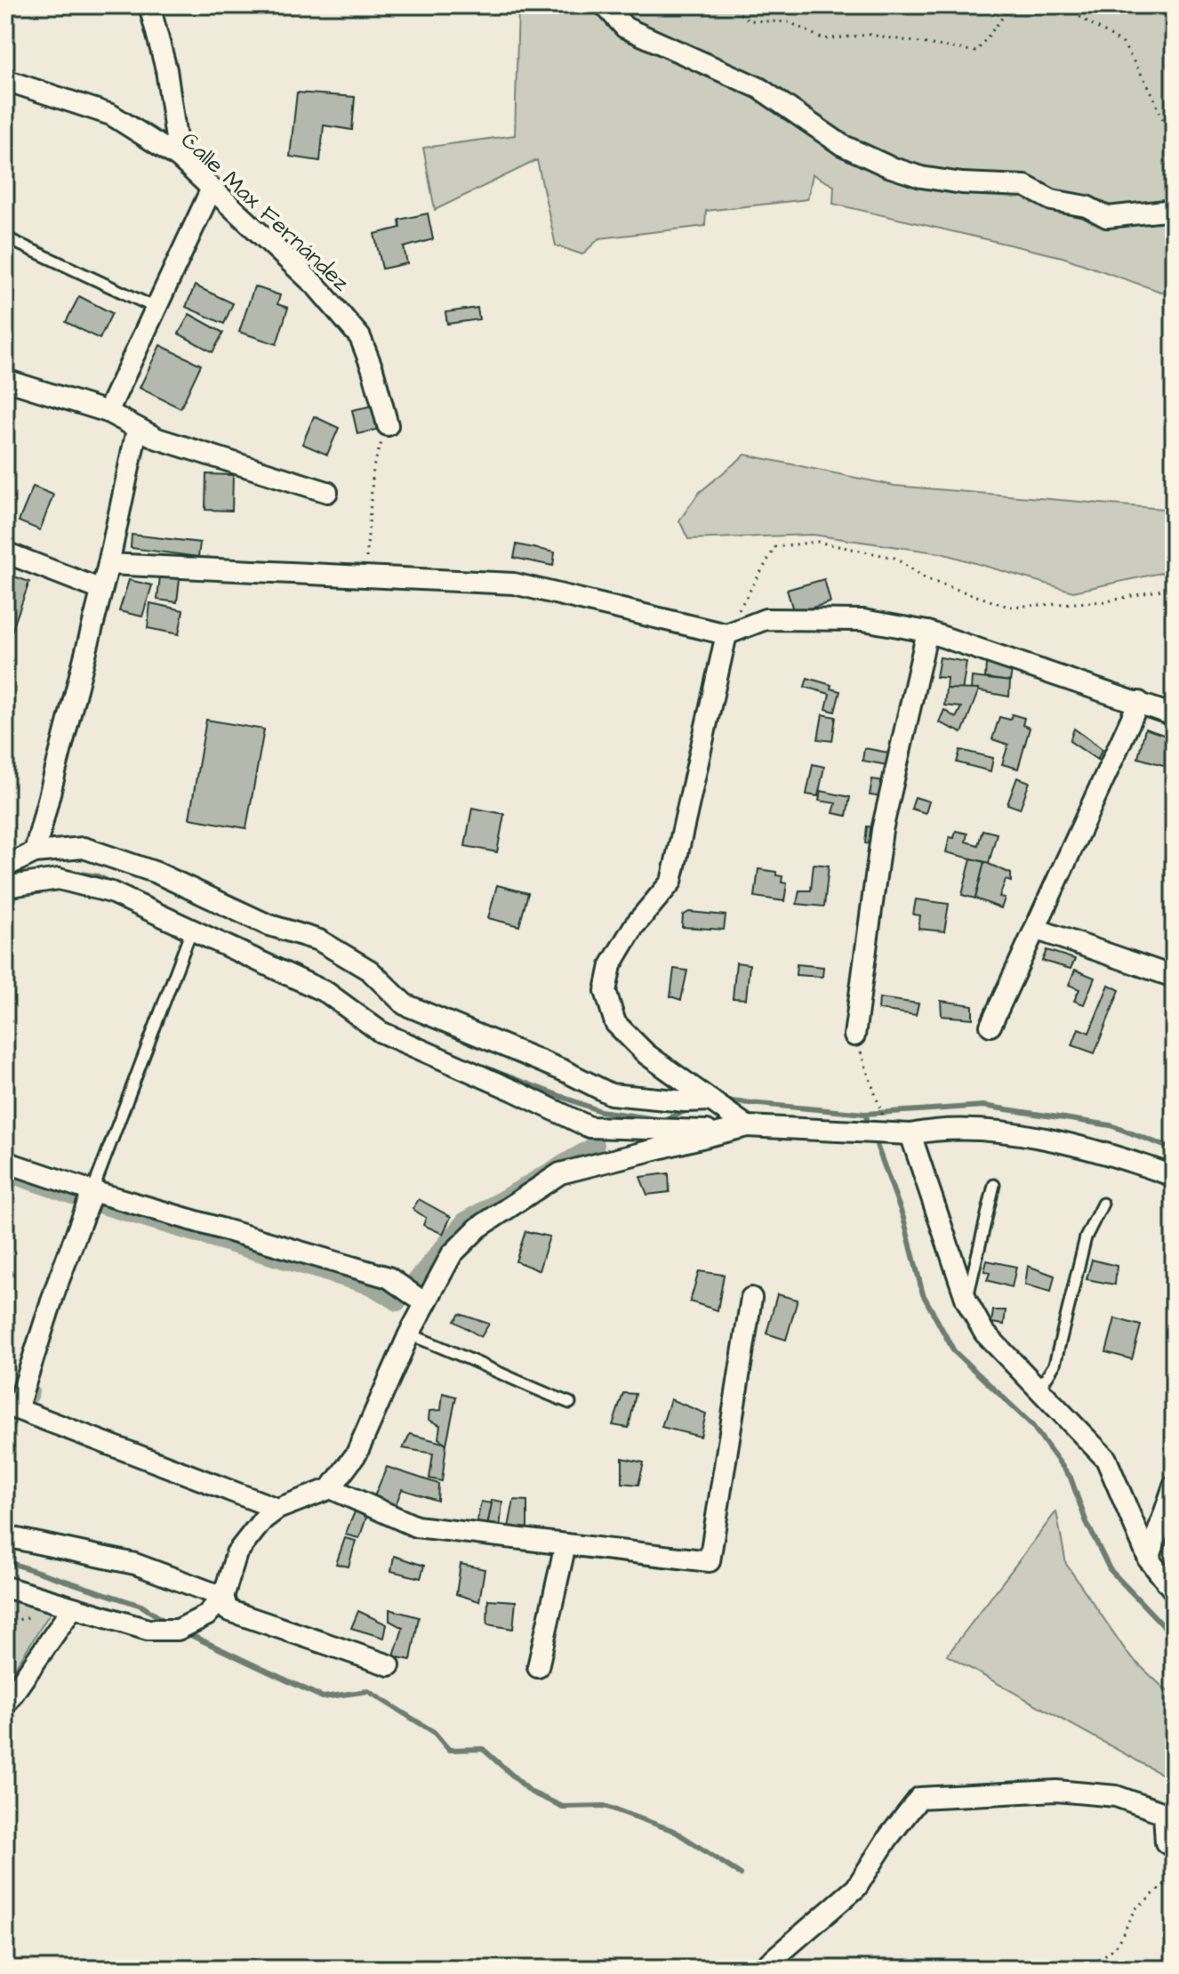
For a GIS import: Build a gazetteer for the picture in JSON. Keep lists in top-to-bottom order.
{
  "streets": {
    "street": ["Calle Max Fernández"]
  }
}
